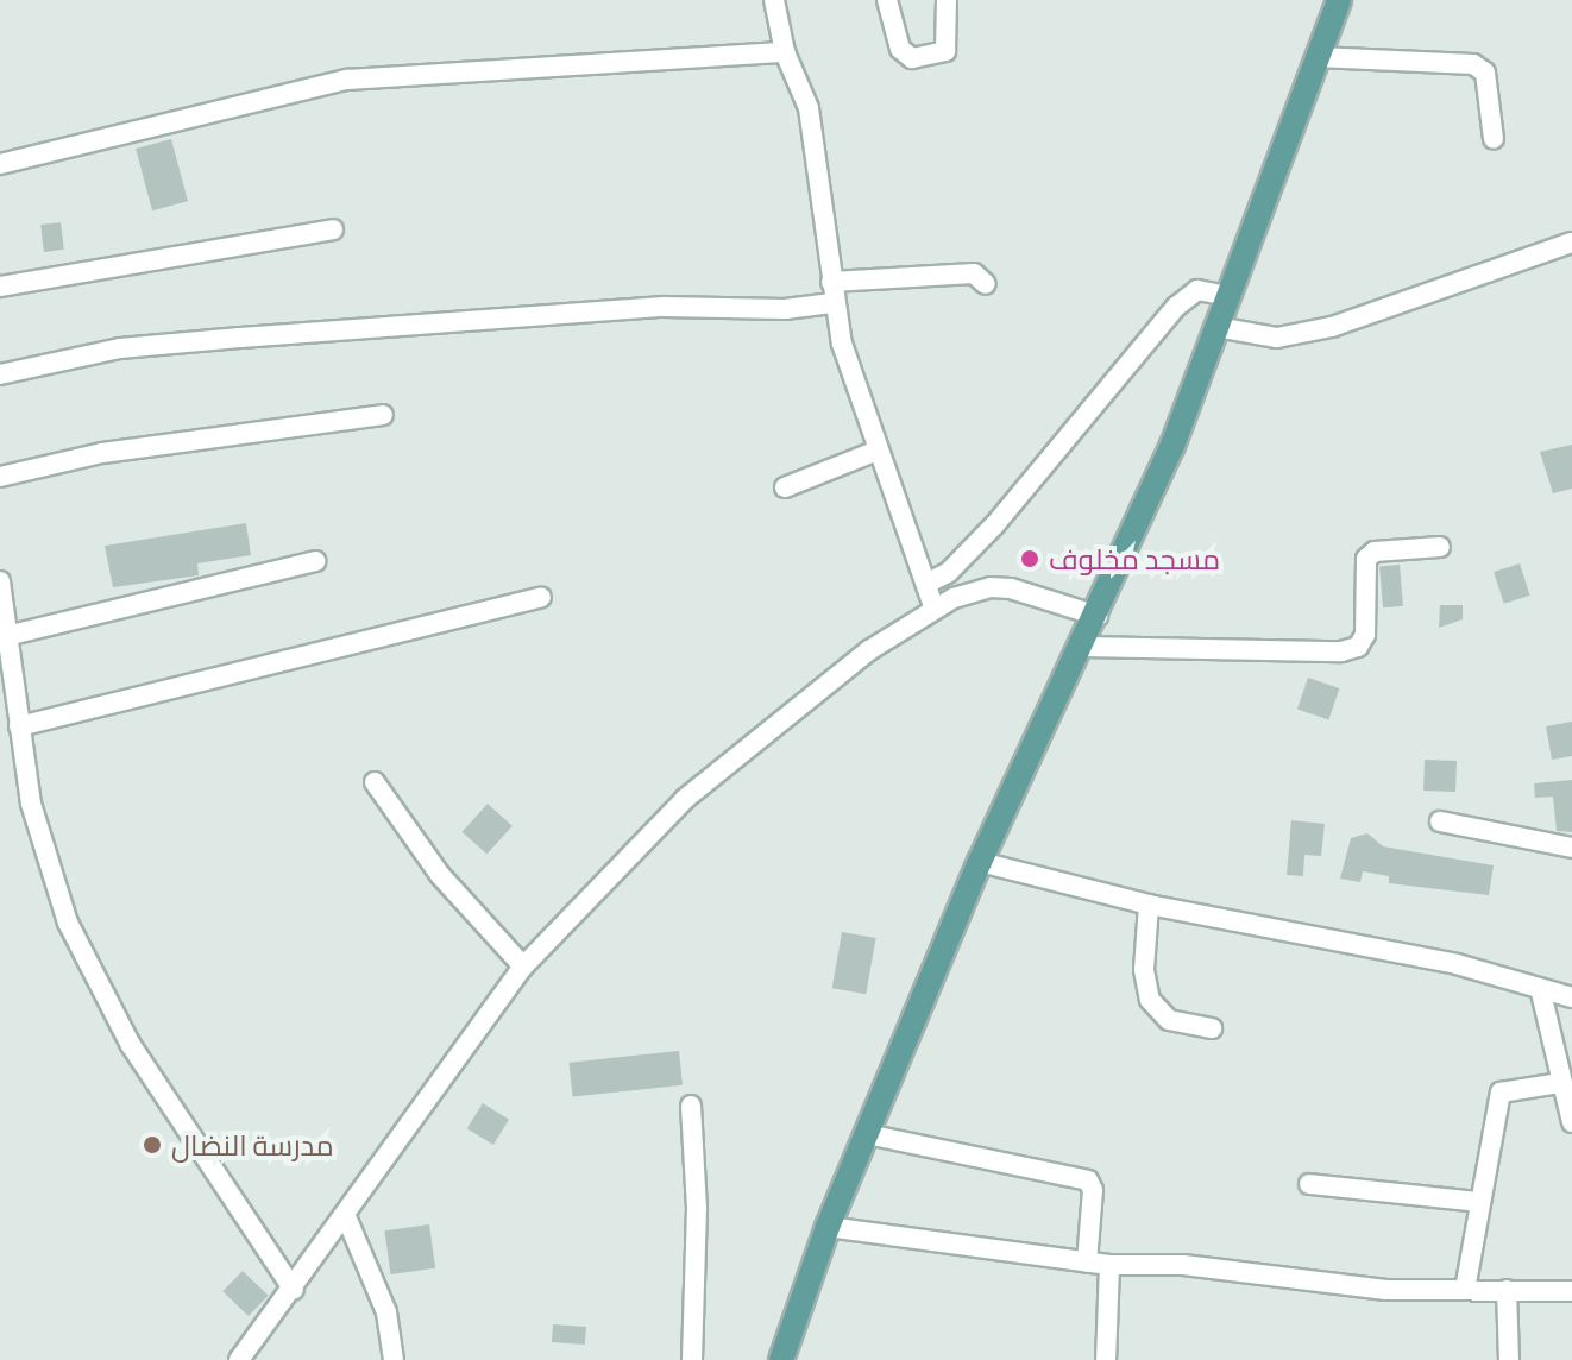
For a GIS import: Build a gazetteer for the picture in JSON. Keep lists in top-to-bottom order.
{
  "places": ["مسجد مخلوف", "مدرسة النضال"]
}
